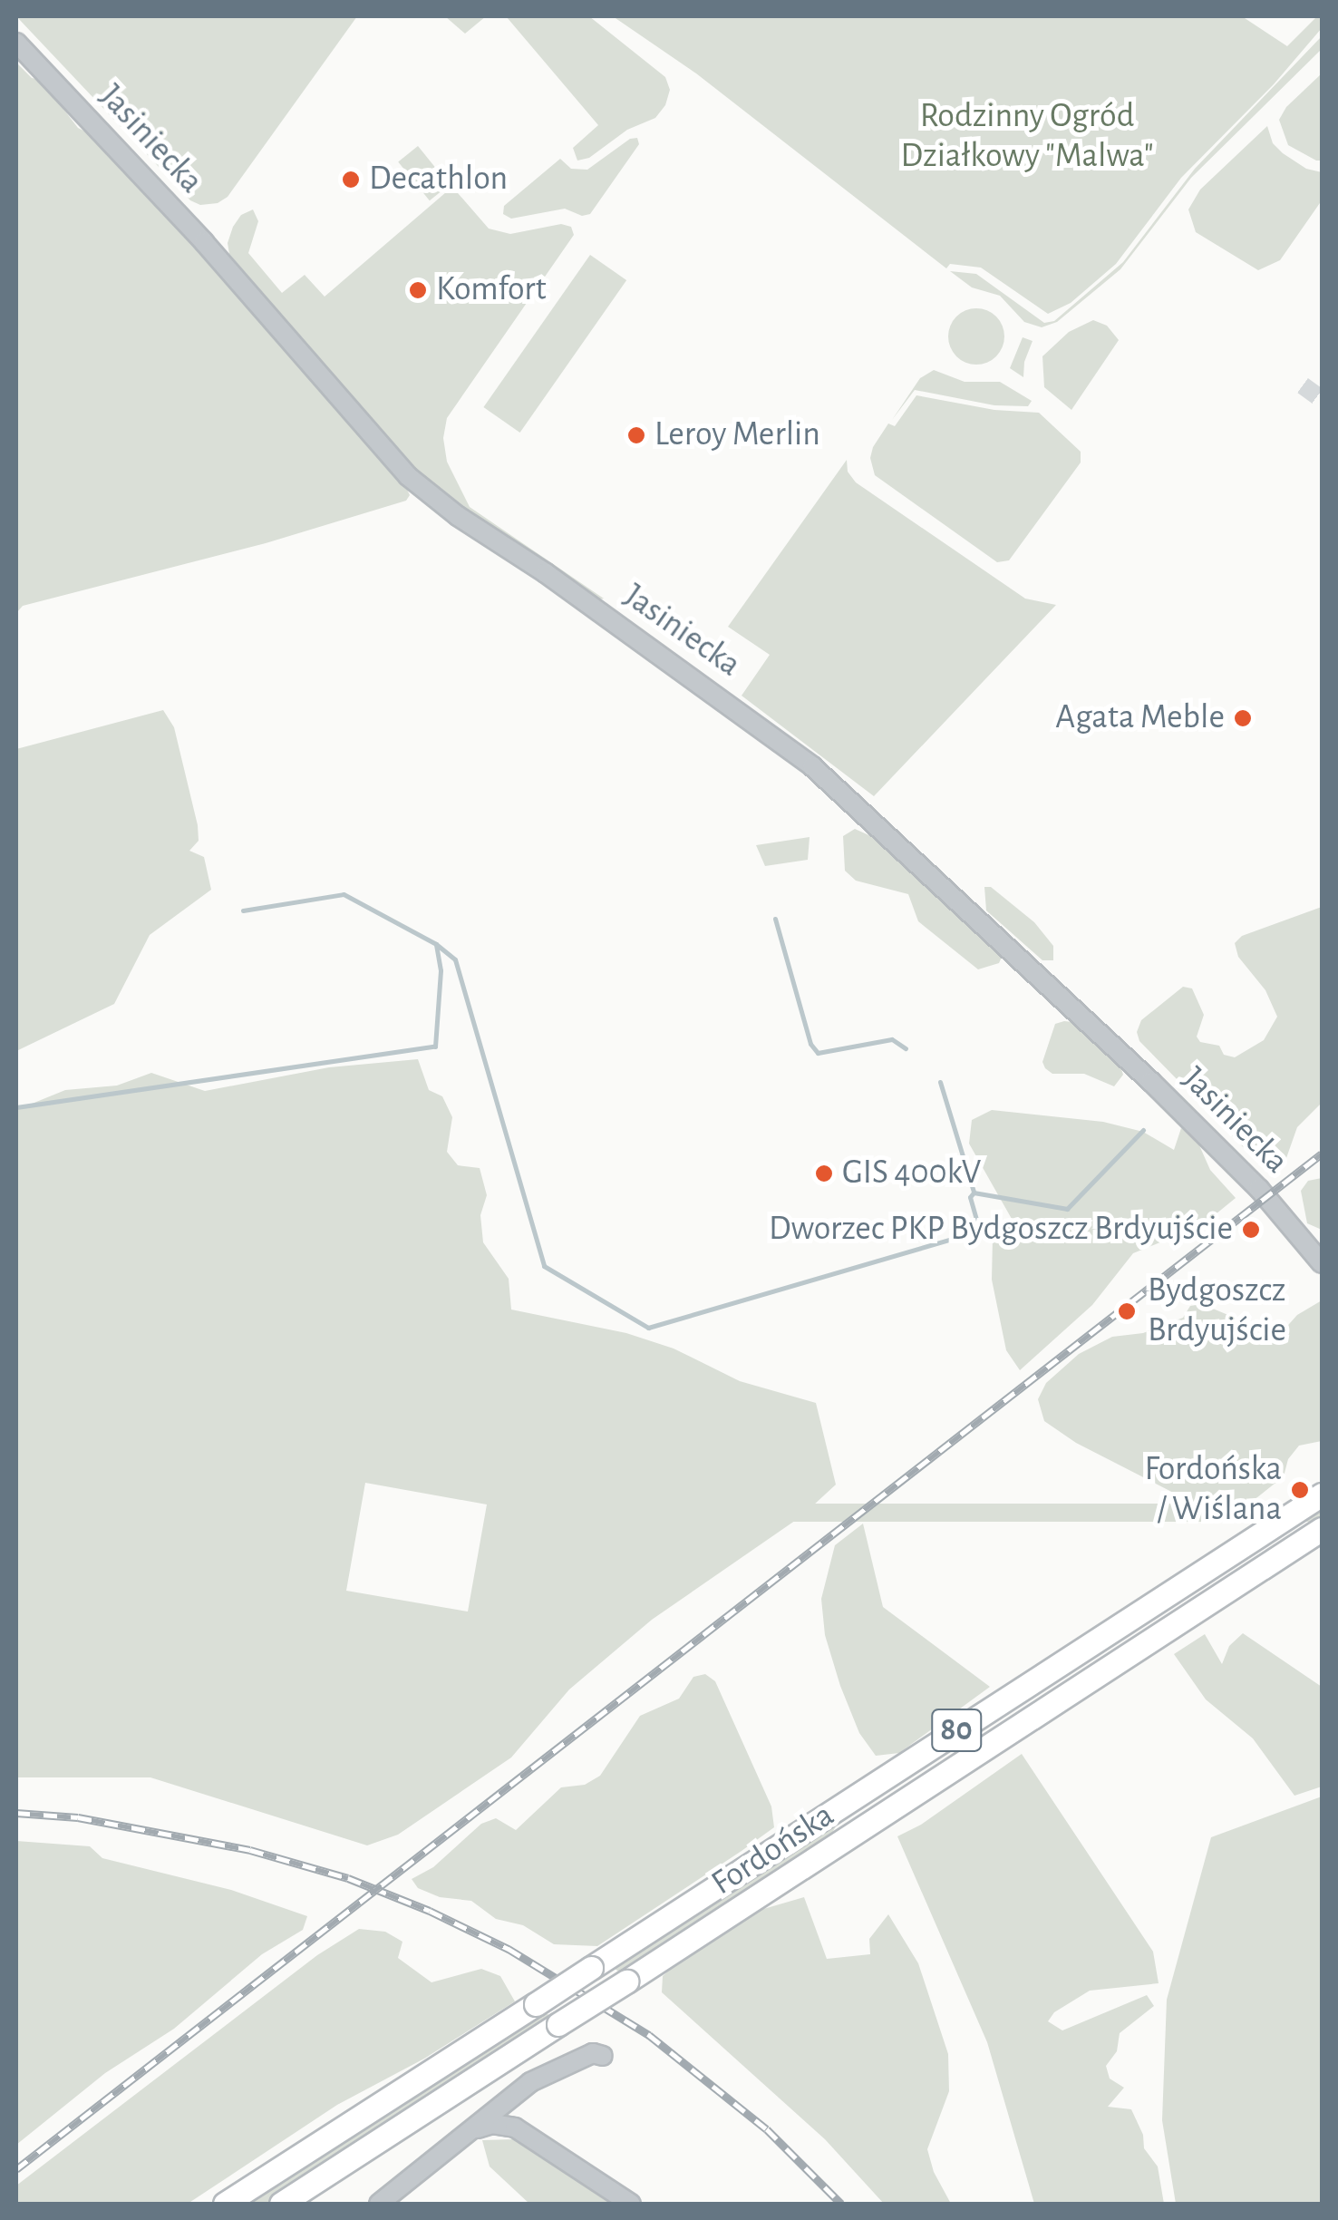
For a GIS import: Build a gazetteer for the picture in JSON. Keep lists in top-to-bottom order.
{
  "streets": {
    "main road": ["80", "Fordońska"],
    "street": ["Jasiniecka"]
  },
  "parks": ["Rodzinny Ogród Działkowy \"Malwa\""],
  "places": [
    "Decathlon",
    "Komfort",
    "Leroy Merlin",
    "Agata Meble",
    "GIS 400kV",
    "Dworzec PKP Bydgoszcz Brdyujście",
    "Bydgoszcz Brdyujście",
    "Fordońska / Wiślana"
  ]
}
